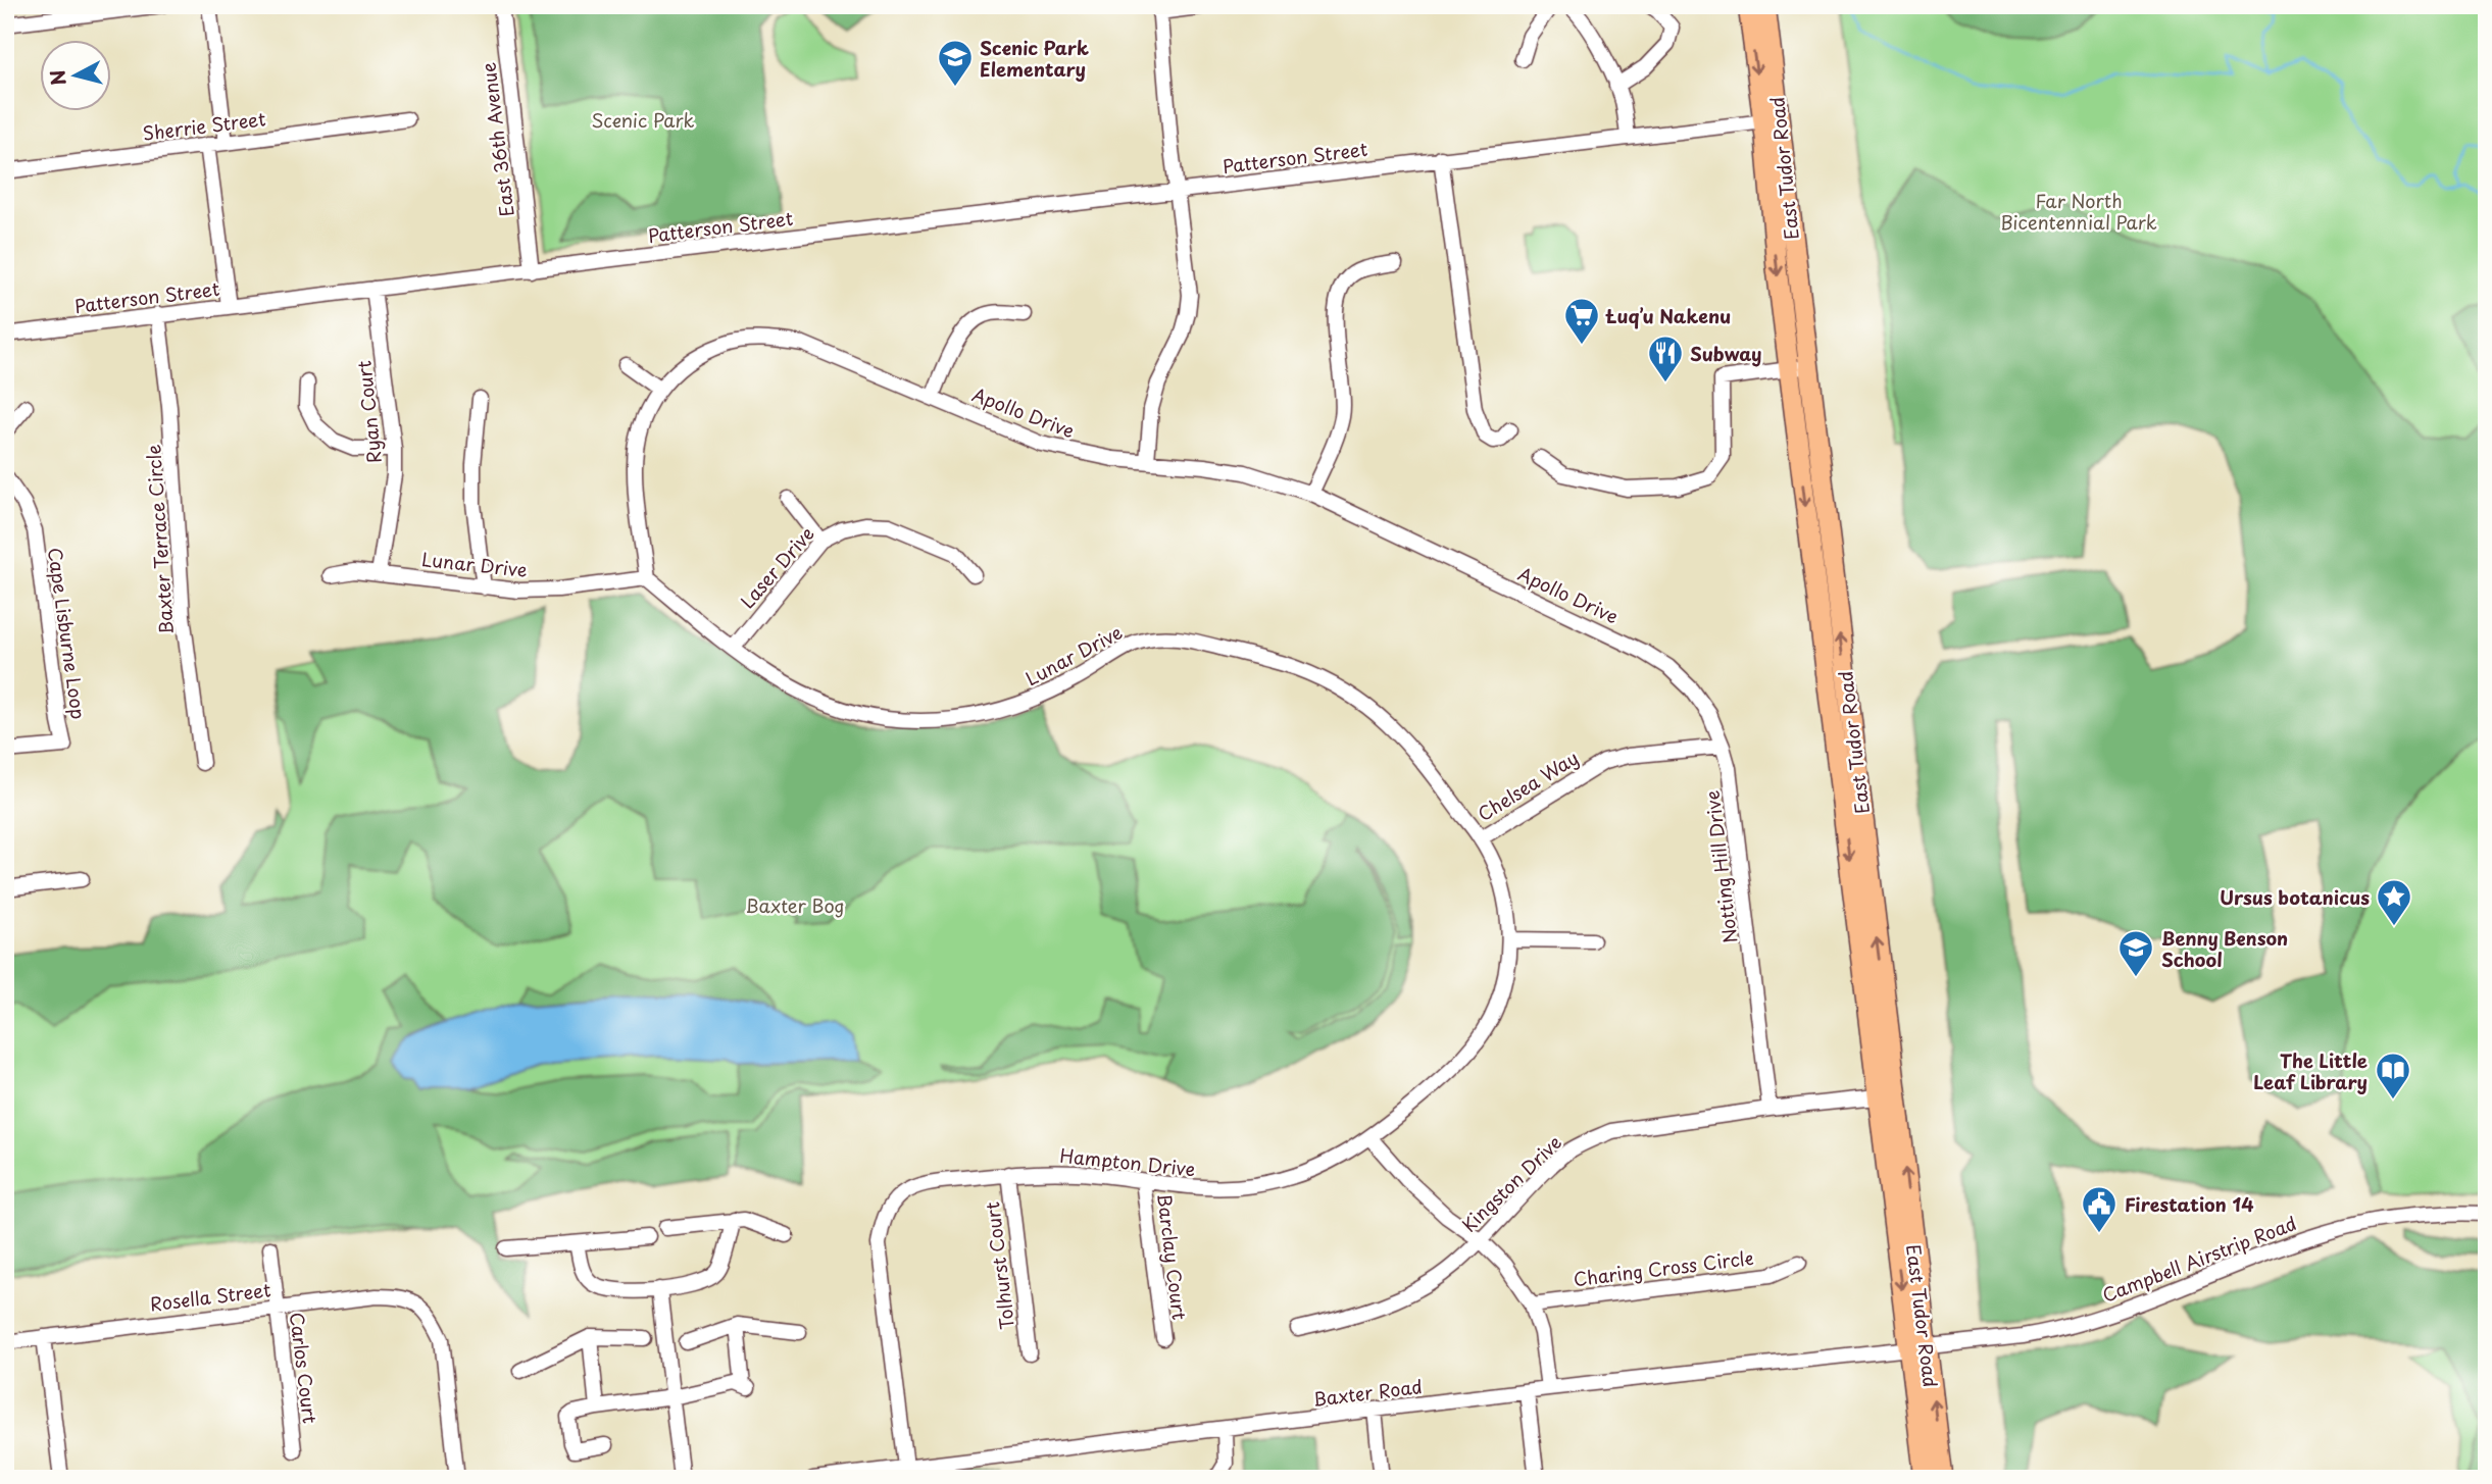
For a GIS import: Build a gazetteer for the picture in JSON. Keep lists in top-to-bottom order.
{
  "streets": {
    "main road": ["East Tudor Road"],
    "street": [
      "Sherrie Street",
      "East 36th Avenue",
      "Patterson Street",
      "Ryan Court",
      "Apollo Drive",
      "Baxter Terrace Circle",
      "Lunar Drive",
      "Laser Drive",
      "Cape Lisburne Loop",
      "Chelsea Way",
      "Notting Hill Drive",
      "Hampton Drive",
      "Kingston Drive",
      "Barclay Court",
      "Campbell Airstrip Road",
      "Tolhurst Court",
      "Charing Cross Circle",
      "Rosella Street",
      "Carlos Court",
      "Baxter Road"
    ]
  },
  "crossings": [
    ["East 36th Avenue", "Patterson Street"],
    ["Patterson Street", "East Tudor Road"],
    ["Patterson Street", "Ryan Court"],
    ["Patterson Street", "Baxter Terrace Circle"],
    ["East Tudor Road", "Kingston Drive"],
    ["East Tudor Road", "Campbell Airstrip Road"],
    ["East Tudor Road", "Baxter Road"],
    ["Ryan Court", "Lunar Drive"],
    ["Apollo Drive", "Lunar Drive"],
    ["Apollo Drive", "Notting Hill Drive"],
    ["Lunar Drive", "Laser Drive"],
    ["Lunar Drive", "Chelsea Way"],
    ["Lunar Drive", "Hampton Drive"],
    ["Chelsea Way", "Notting Hill Drive"],
    ["Notting Hill Drive", "Kingston Drive"],
    ["Hampton Drive", "Barclay Court"],
    ["Hampton Drive", "Tolhurst Court"],
    ["Hampton Drive", "Baxter Road"],
    ["Campbell Airstrip Road", "Baxter Road"],
    ["Rosella Street", "Carlos Court"]
  ],
  "parks": ["Scenic Park", "Far North Bicentennial Park", "Baxter Bog"],
  "places": {
    "school or university": ["Scenic Park Elementary", "Benny Benson School"],
    "supermarket": ["Łuq’u Nakenu"],
    "restaurant": ["Subway"],
    "place": ["Ursus botanicus"],
    "library": ["The Little Leaf Library"],
    "public building": ["Firestation 14"]
  },
  "north": "left"
}
